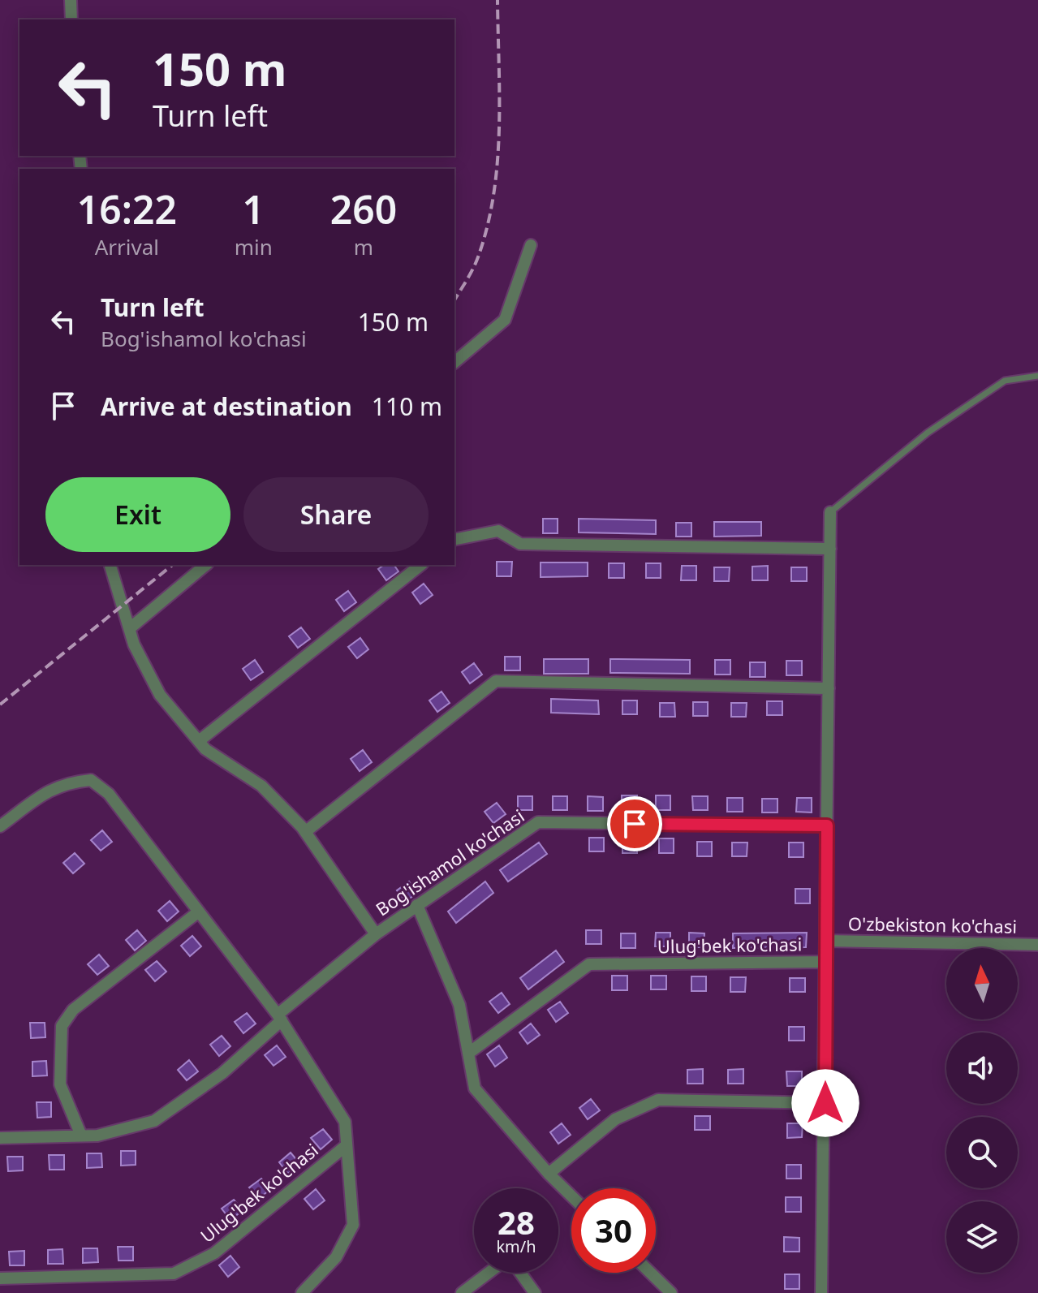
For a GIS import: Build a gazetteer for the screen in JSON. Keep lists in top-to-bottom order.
{
  "streets": {
    "street": ["Bog'ishamol ko'chasi", "O'zbekiston ko'chasi", "Ulug'bek ko'chasi"]
  },
  "north": "top",
  "page": {
    "turn": ["150 m", "Turn left"],
    "eta": [
      "16:22",
      "Arrival",
      "1",
      "min",
      "260",
      "m"
    ],
    "list": [
      {
        "name": "Turn left",
        "note": "Bog'ishamol ko'chasi",
        "value": "150 m"
      },
      {
        "name": "Arrive at destination",
        "value": "110 m"
      }
    ],
    "buttons": ["Exit", "Share"],
    "speed": "28 km/h",
    "limit": "30"
  }
}
